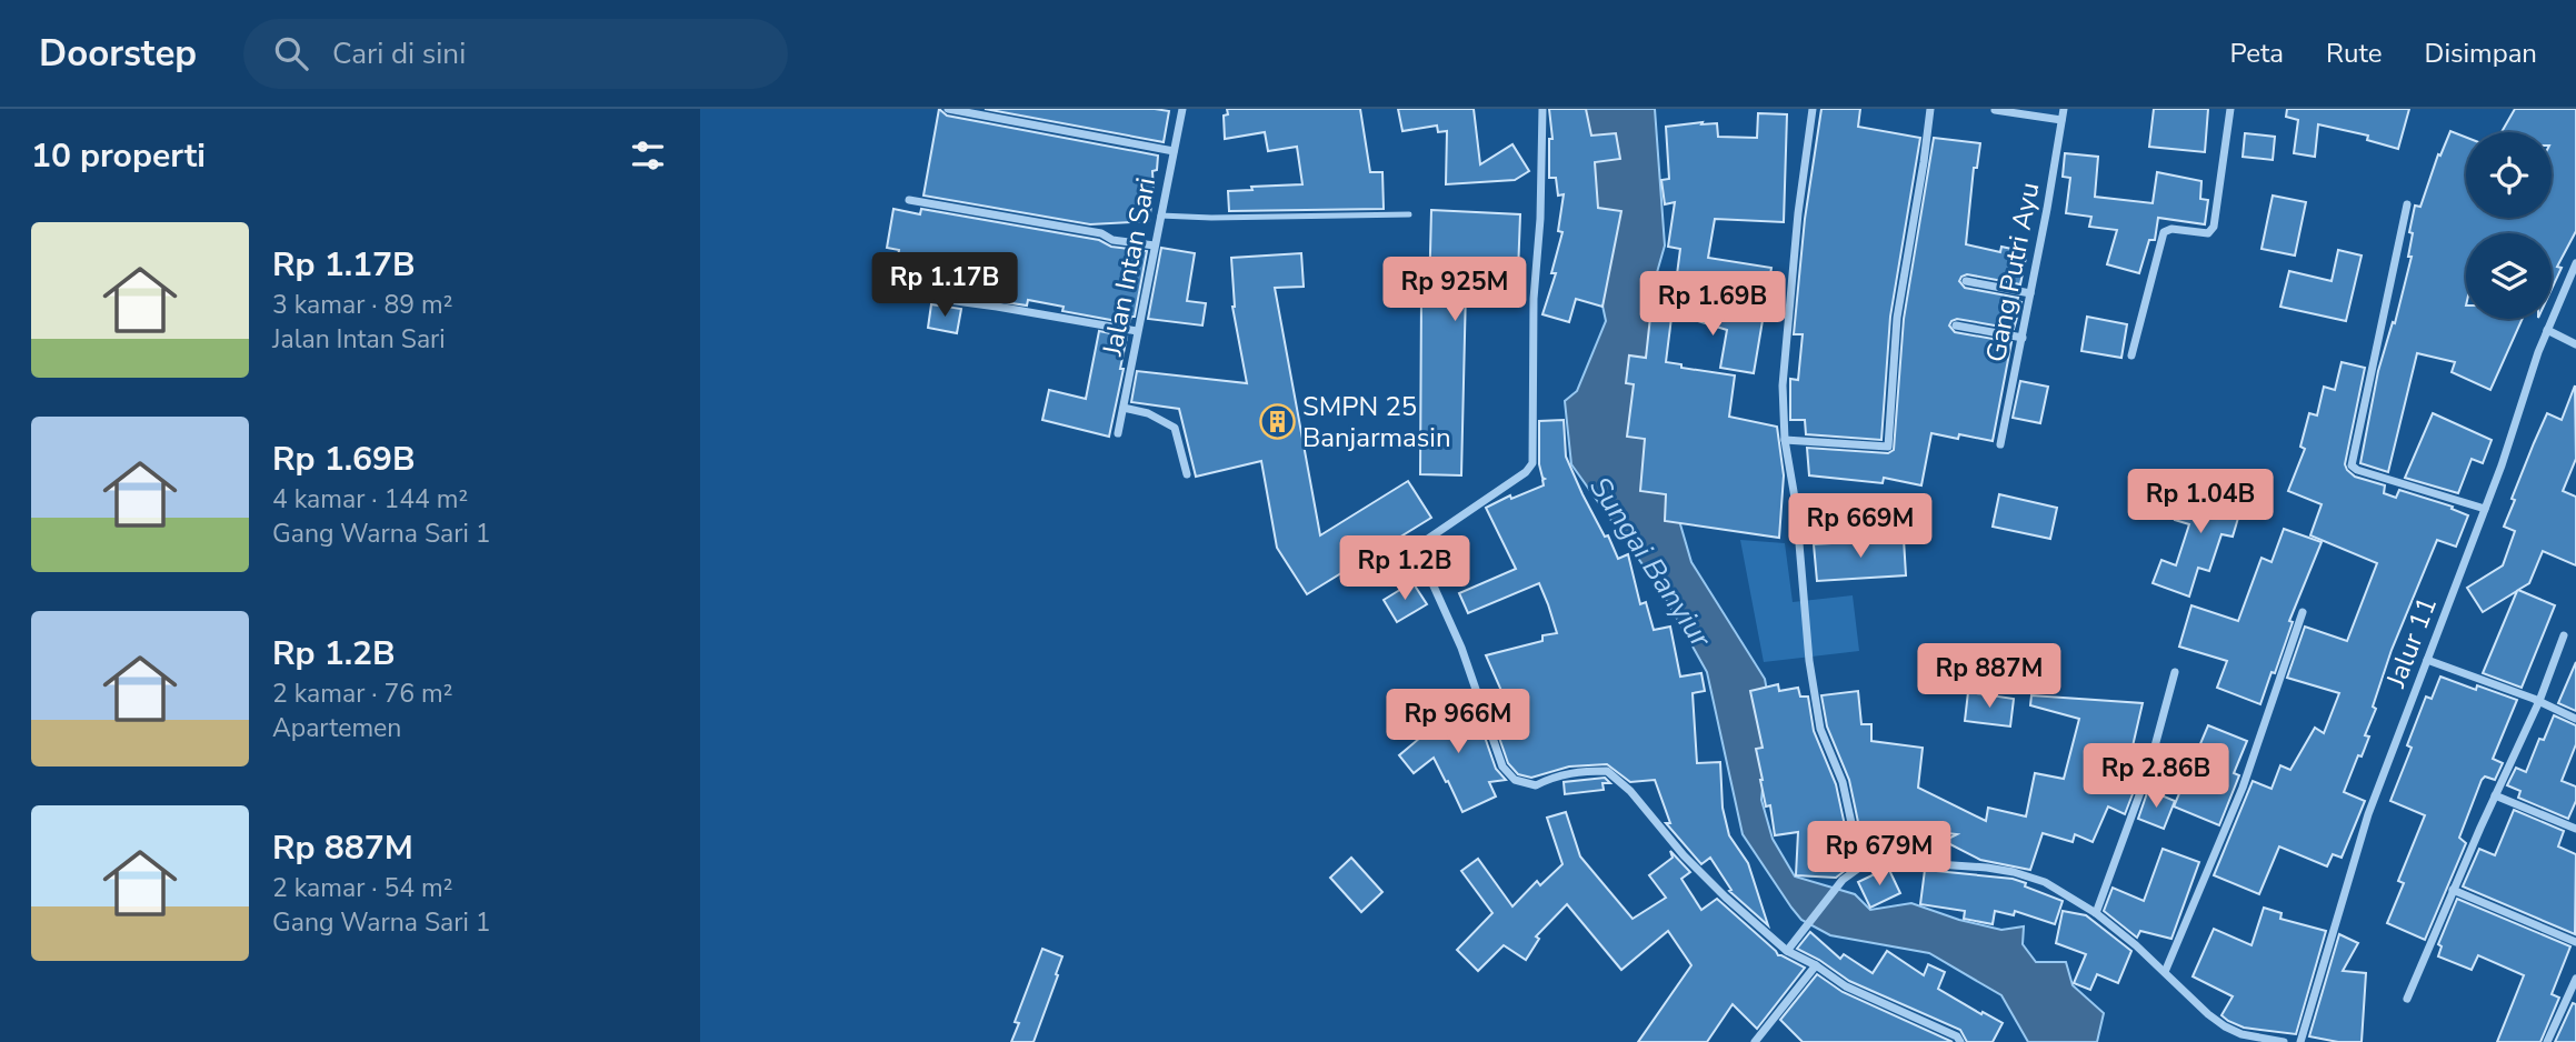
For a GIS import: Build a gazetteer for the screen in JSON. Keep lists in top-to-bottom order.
{
  "streets": {
    "street": ["Jalan Intan Sari", "Gang Putri Ayu", "Jalur 11"]
  },
  "water": ["Sungai Banyiur"],
  "places": {
    "building": ["SMPN 25 Banjarmasin"]
  },
  "page": {
    "header": "Doorstep",
    "search": "Cari di sini",
    "nav": ["Peta", "Rute", "Disimpan"],
    "heading": "10 properti",
    "list": [
      {
        "name": "Rp 1.17B",
        "note": "3 kamar · 89 m² · Jalan Intan Sari"
      },
      {
        "name": "Rp 1.69B",
        "note": "4 kamar · 144 m² · Gang Warna Sari 1"
      },
      {
        "name": "Rp 1.2B",
        "note": "2 kamar · 76 m² · Apartemen"
      },
      {
        "name": "Rp 887M",
        "note": "2 kamar · 54 m² · Gang Warna Sari 1"
      }
    ],
    "price": [
      "Rp 1.17B",
      "Rp 925M",
      "Rp 1.69B",
      "Rp 1.04B",
      "Rp 669M",
      "Rp 1.2B",
      "Rp 887M",
      "Rp 966M",
      "Rp 2.86B",
      "Rp 679M"
    ]
  }
}
